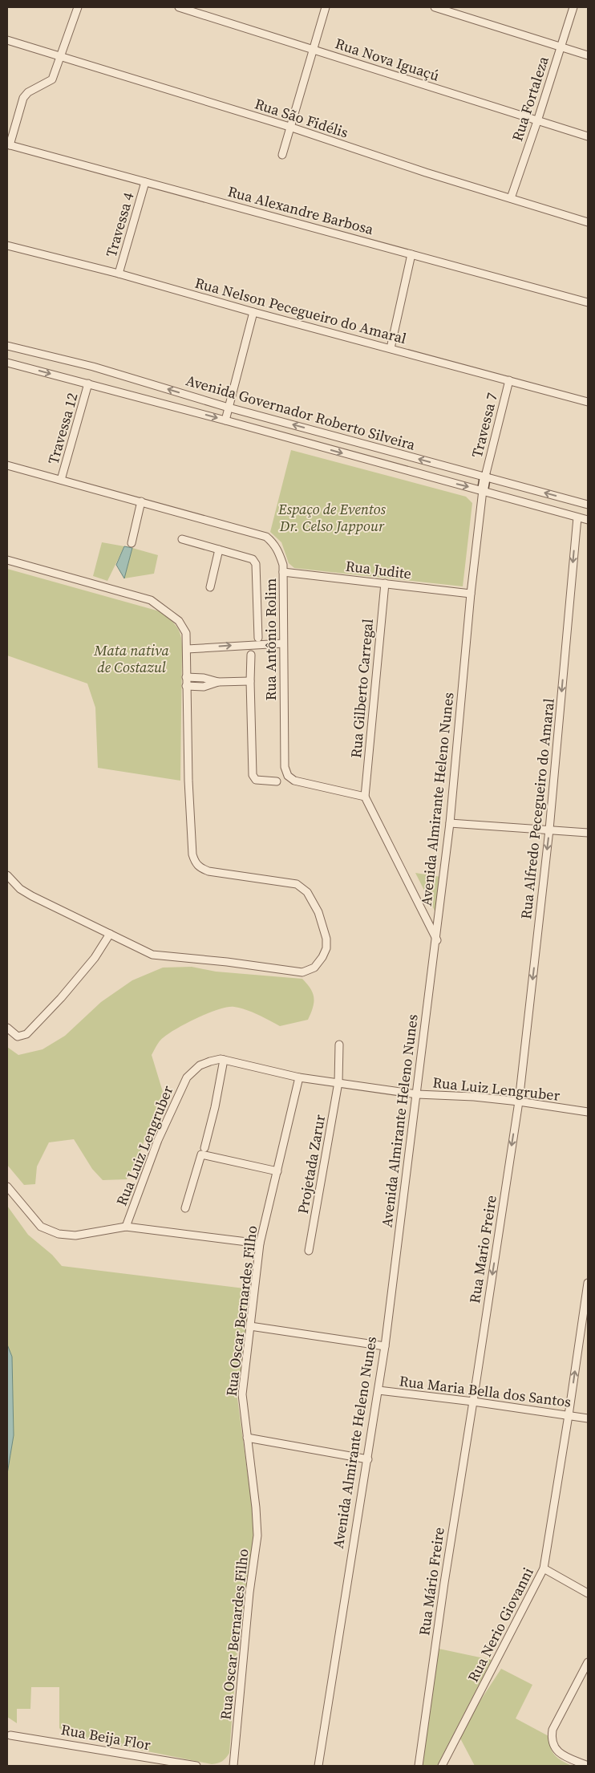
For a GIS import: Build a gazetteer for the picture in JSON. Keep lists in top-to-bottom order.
{
  "streets": {
    "street": [
      "Rua Nova Iguaçú",
      "Rua Fortaleza",
      "Rua São Fidélis",
      "Rua Alexandre Barbosa",
      "Travessa 4",
      "Rua Nelson Pecegueiro do Amaral",
      "Avenida Governador Roberto Silveira",
      "Travessa 7",
      "Travessa 12",
      "Rua Judite",
      "Rua Antônio Rolim",
      "Rua Gilberto Carregal",
      "Avenida Almirante Heleno Nunes",
      "Rua Alfredo Pecegueiro do Amaral",
      "Rua Luiz Lengruber",
      "Projetada Zarur",
      "Rua Mario Freire",
      "Rua Oscar Bernardes Filho",
      "Rua Maria Bella dos Santos",
      "Rua Mário Freire",
      "Rua Nerio Giovanni",
      "Rua Beija Flor"
    ]
  },
  "crossings": [
    ["Rua Nova Iguaçú", "Rua Fortaleza"],
    ["Rua Fortaleza", "Rua São Fidélis"],
    ["Rua Alexandre Barbosa", "Travessa 4"],
    ["Travessa 4", "Rua Nelson Pecegueiro do Amaral"],
    ["Rua Nelson Pecegueiro do Amaral", "Travessa 7"],
    ["Avenida Governador Roberto Silveira", "Travessa 7"],
    ["Avenida Governador Roberto Silveira", "Travessa 12"],
    ["Avenida Governador Roberto Silveira", "Avenida Almirante Heleno Nunes"],
    ["Avenida Governador Roberto Silveira", "Rua Alfredo Pecegueiro do Amaral"],
    ["Travessa 7", "Avenida Almirante Heleno Nunes"],
    ["Travessa 12", "Rua Antônio Rolim"],
    ["Rua Judite", "Rua Antônio Rolim"],
    ["Rua Judite", "Rua Gilberto Carregal"],
    ["Rua Judite", "Avenida Almirante Heleno Nunes"],
    ["Rua Antônio Rolim", "Rua Gilberto Carregal"],
    ["Avenida Almirante Heleno Nunes", "Rua Luiz Lengruber"],
    ["Avenida Almirante Heleno Nunes", "Rua Maria Bella dos Santos"],
    ["Rua Alfredo Pecegueiro do Amaral", "Rua Luiz Lengruber"],
    ["Rua Alfredo Pecegueiro do Amaral", "Rua Mario Freire"],
    ["Rua Luiz Lengruber", "Projetada Zarur"],
    ["Rua Luiz Lengruber", "Rua Mario Freire"],
    ["Rua Luiz Lengruber", "Rua Oscar Bernardes Filho"],
    ["Rua Mario Freire", "Rua Maria Bella dos Santos"],
    ["Rua Mario Freire", "Rua Mário Freire"],
    ["Rua Maria Bella dos Santos", "Rua Mário Freire"],
    ["Rua Maria Bella dos Santos", "Rua Nerio Giovanni"]
  ],
  "one_way": ["Rua Alfredo Pecegueiro do Amaral", "Rua Mario Freire"],
  "parks": ["Espaço de Eventos Dr. Celso Jappour", "Mata nativa de Costazul"]
}
